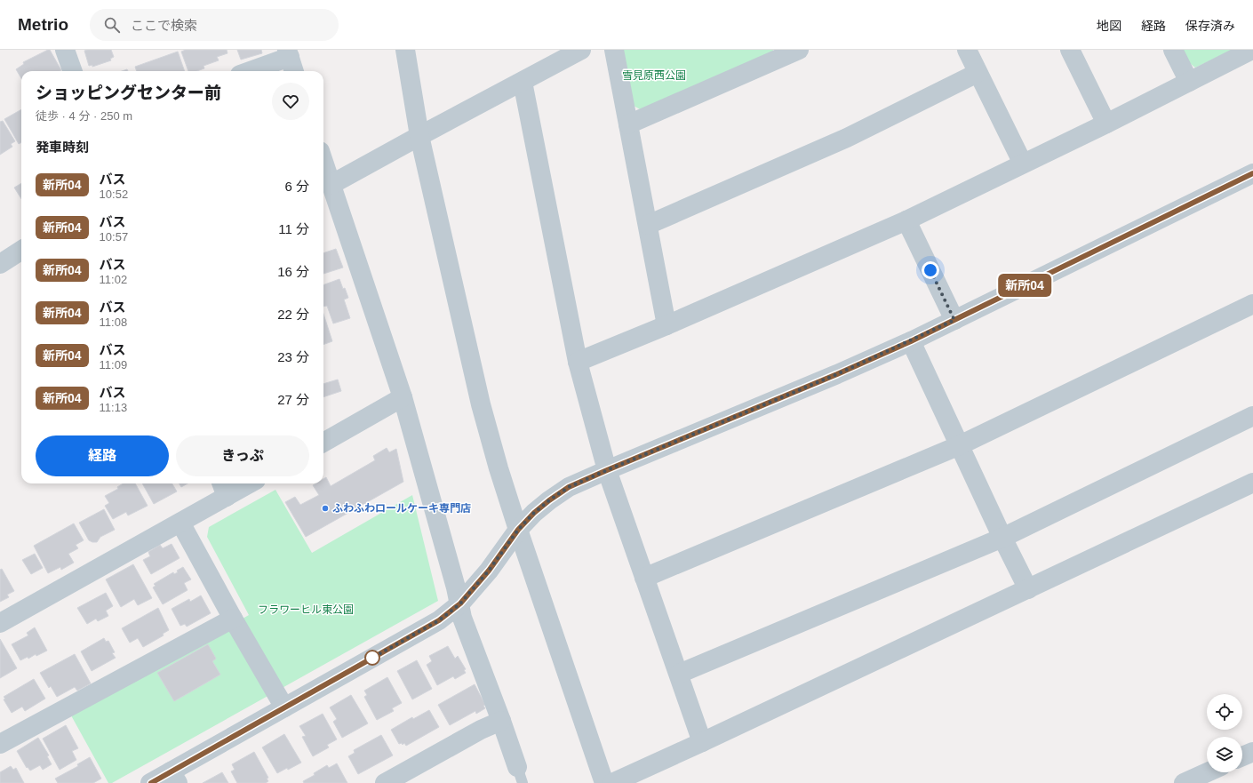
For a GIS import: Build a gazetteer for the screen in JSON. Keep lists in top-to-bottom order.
{
  "parks": ["雪見原西公園", "フラワーヒル東公園"],
  "places": ["ふわふわロールケーキ専門店"],
  "lines": ["bus line 新所04"],
  "page": {
    "header": "Metrio",
    "search": "ここで検索",
    "nav": ["地図", "経路", "保存済み"],
    "on_map": "新所04",
    "heading": [
      ["ショッピングセンター前", "徒歩 · 4 分 · 250 m"],
      "発車時刻"
    ],
    "list": [
      {
        "mark": "新所04",
        "name": "バス",
        "note": "10:52",
        "value": "6 分"
      },
      {
        "mark": "新所04",
        "name": "バス",
        "note": "10:57",
        "value": "11 分"
      },
      {
        "mark": "新所04",
        "name": "バス",
        "note": "11:02",
        "value": "16 分"
      },
      {
        "mark": "新所04",
        "name": "バス",
        "note": "11:08",
        "value": "22 分"
      },
      {
        "mark": "新所04",
        "name": "バス",
        "note": "11:09",
        "value": "23 分"
      },
      {
        "mark": "新所04",
        "name": "バス",
        "note": "11:13",
        "value": "27 分"
      }
    ],
    "buttons": ["経路", "きっぷ"]
  }
}
